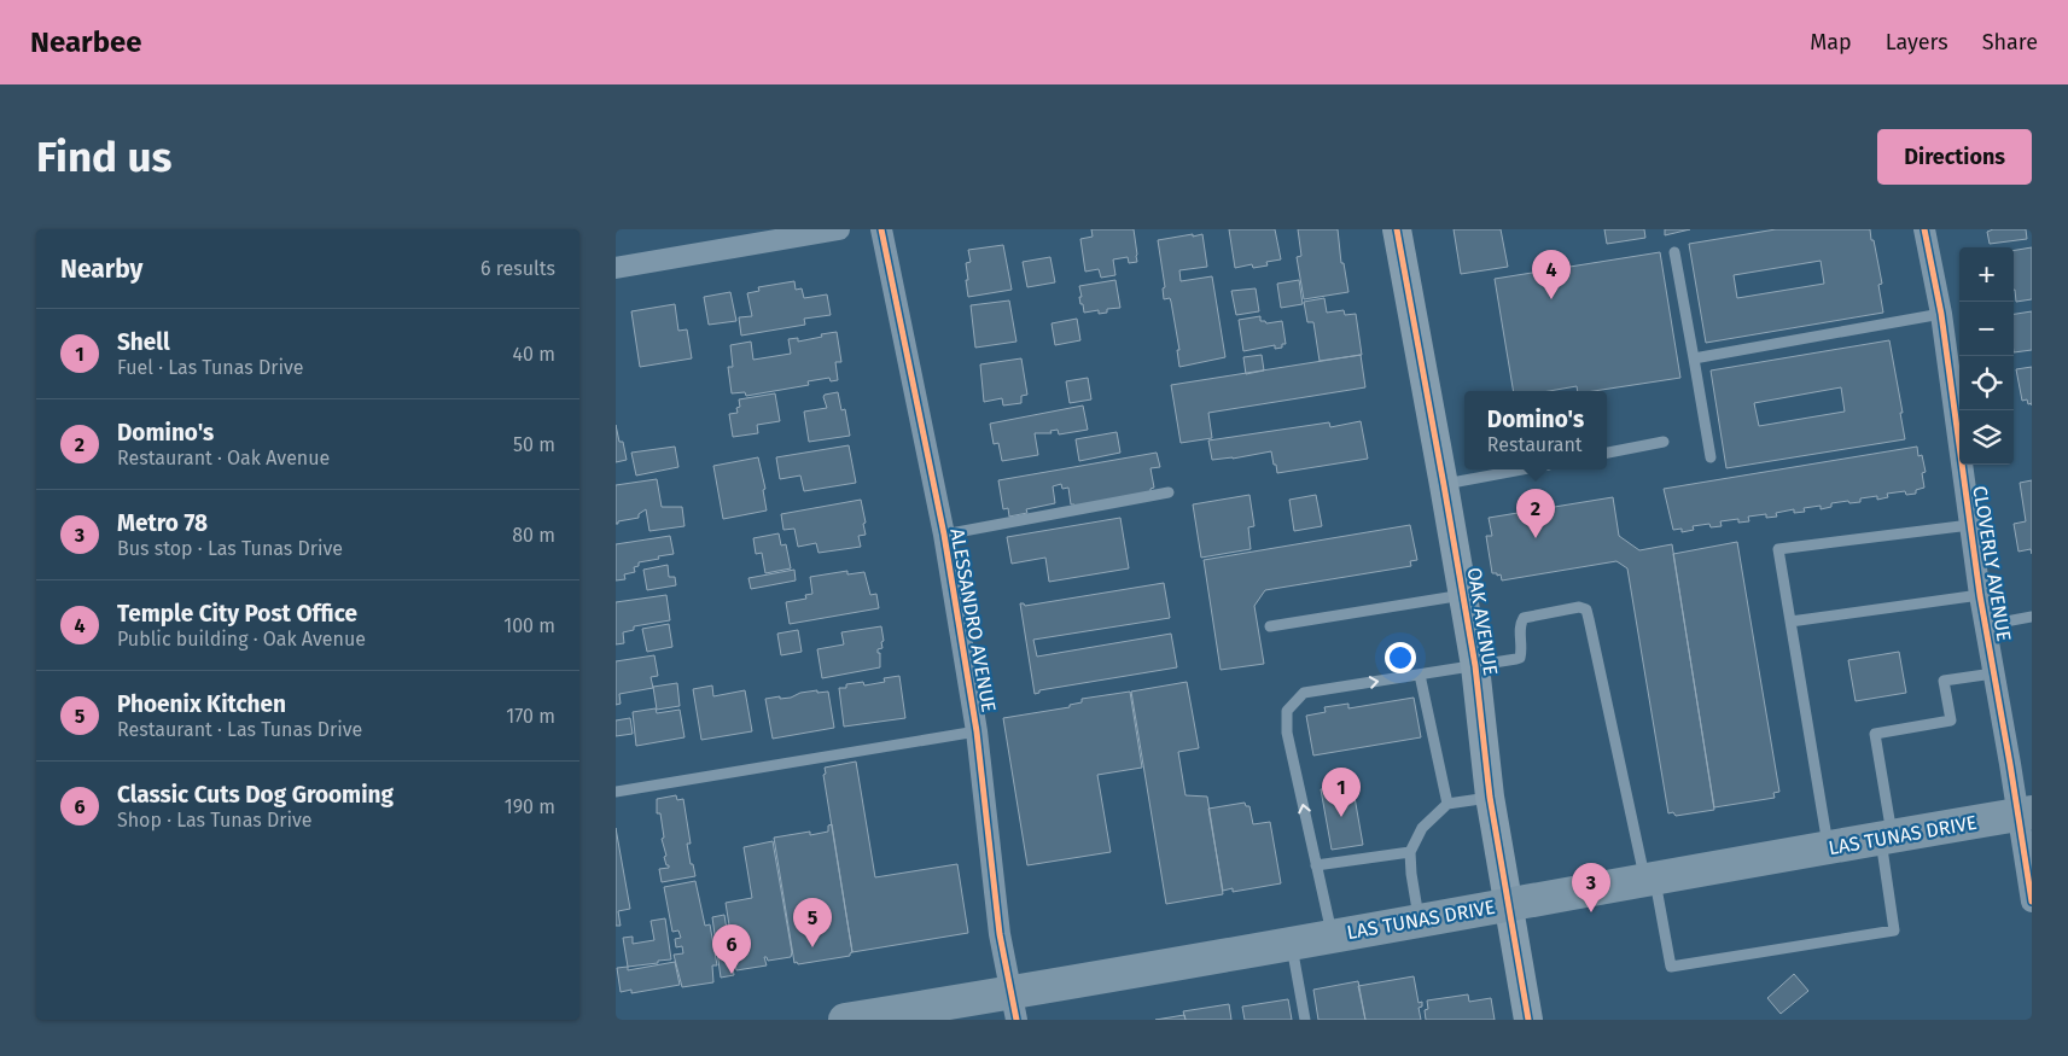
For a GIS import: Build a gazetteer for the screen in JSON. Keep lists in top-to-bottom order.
{
  "streets": {
    "main road": ["LAS TUNAS DRIVE"],
    "street": ["CLOVERLY AVENUE", "ALESSANDRO AVENUE", "OAK AVENUE"]
  },
  "crossings": [
    ["CLOVERLY AVENUE", "LAS TUNAS DRIVE"],
    ["ALESSANDRO AVENUE", "LAS TUNAS DRIVE"],
    ["OAK AVENUE", "LAS TUNAS DRIVE"]
  ],
  "page": {
    "header": "Nearbee",
    "nav": ["Map", "Layers", "Share"],
    "buttons": "Directions",
    "title": "Find us",
    "heading": ["Nearby", "6 results"],
    "map_buttons": ["+", "−"],
    "pins": [
      "4",
      "2",
      "1",
      "3",
      "5",
      "6"
    ],
    "list": [
      {
        "mark": "1",
        "name": "Shell",
        "note": "Fuel · Las Tunas Drive",
        "value": "40 m"
      },
      {
        "mark": "2",
        "name": "Domino's",
        "note": "Restaurant · Oak Avenue",
        "value": "50 m"
      },
      {
        "mark": "3",
        "name": "Metro 78",
        "note": "Bus stop · Las Tunas Drive",
        "value": "80 m"
      },
      {
        "mark": "4",
        "name": "Temple City Post Office",
        "note": "Public building · Oak Avenue",
        "value": "100 m"
      },
      {
        "mark": "5",
        "name": "Phoenix Kitchen",
        "note": "Restaurant · Las Tunas Drive",
        "value": "170 m"
      },
      {
        "mark": "6",
        "name": "Classic Cuts Dog Grooming",
        "note": "Shop · Las Tunas Drive",
        "value": "190 m"
      }
    ],
    "popup": ["Domino's", "Restaurant"]
  }
}
